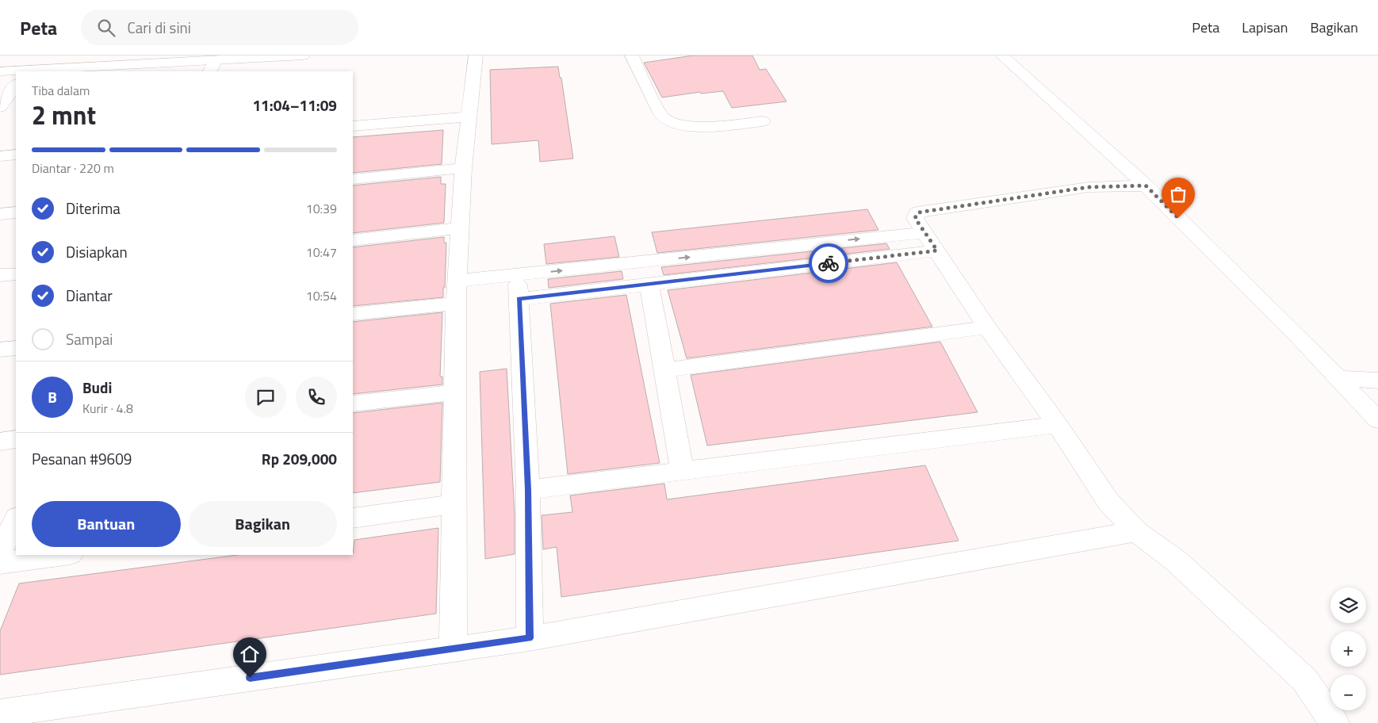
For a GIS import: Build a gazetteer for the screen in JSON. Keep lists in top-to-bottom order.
{
  "page": {
    "header": "Peta",
    "search": "Cari di sini",
    "nav": ["Peta", "Lapisan", "Bagikan"],
    "heading": ["2 mnt", "Tiba dalam", "11:04–11:09"],
    "panel": [
      "Budi",
      "Kurir · 4.8",
      "Pesanan #9609",
      "Rp 209,000"
    ],
    "bar": "Diantar · 220 m",
    "list": [
      ["Diterima", "10:39"],
      ["Disiapkan", "10:47"],
      ["Diantar", "10:54"],
      "Sampai"
    ],
    "round": "B",
    "buttons": ["Bantuan", "Bagikan"],
    "map_buttons": ["+", "−"]
  }
}
